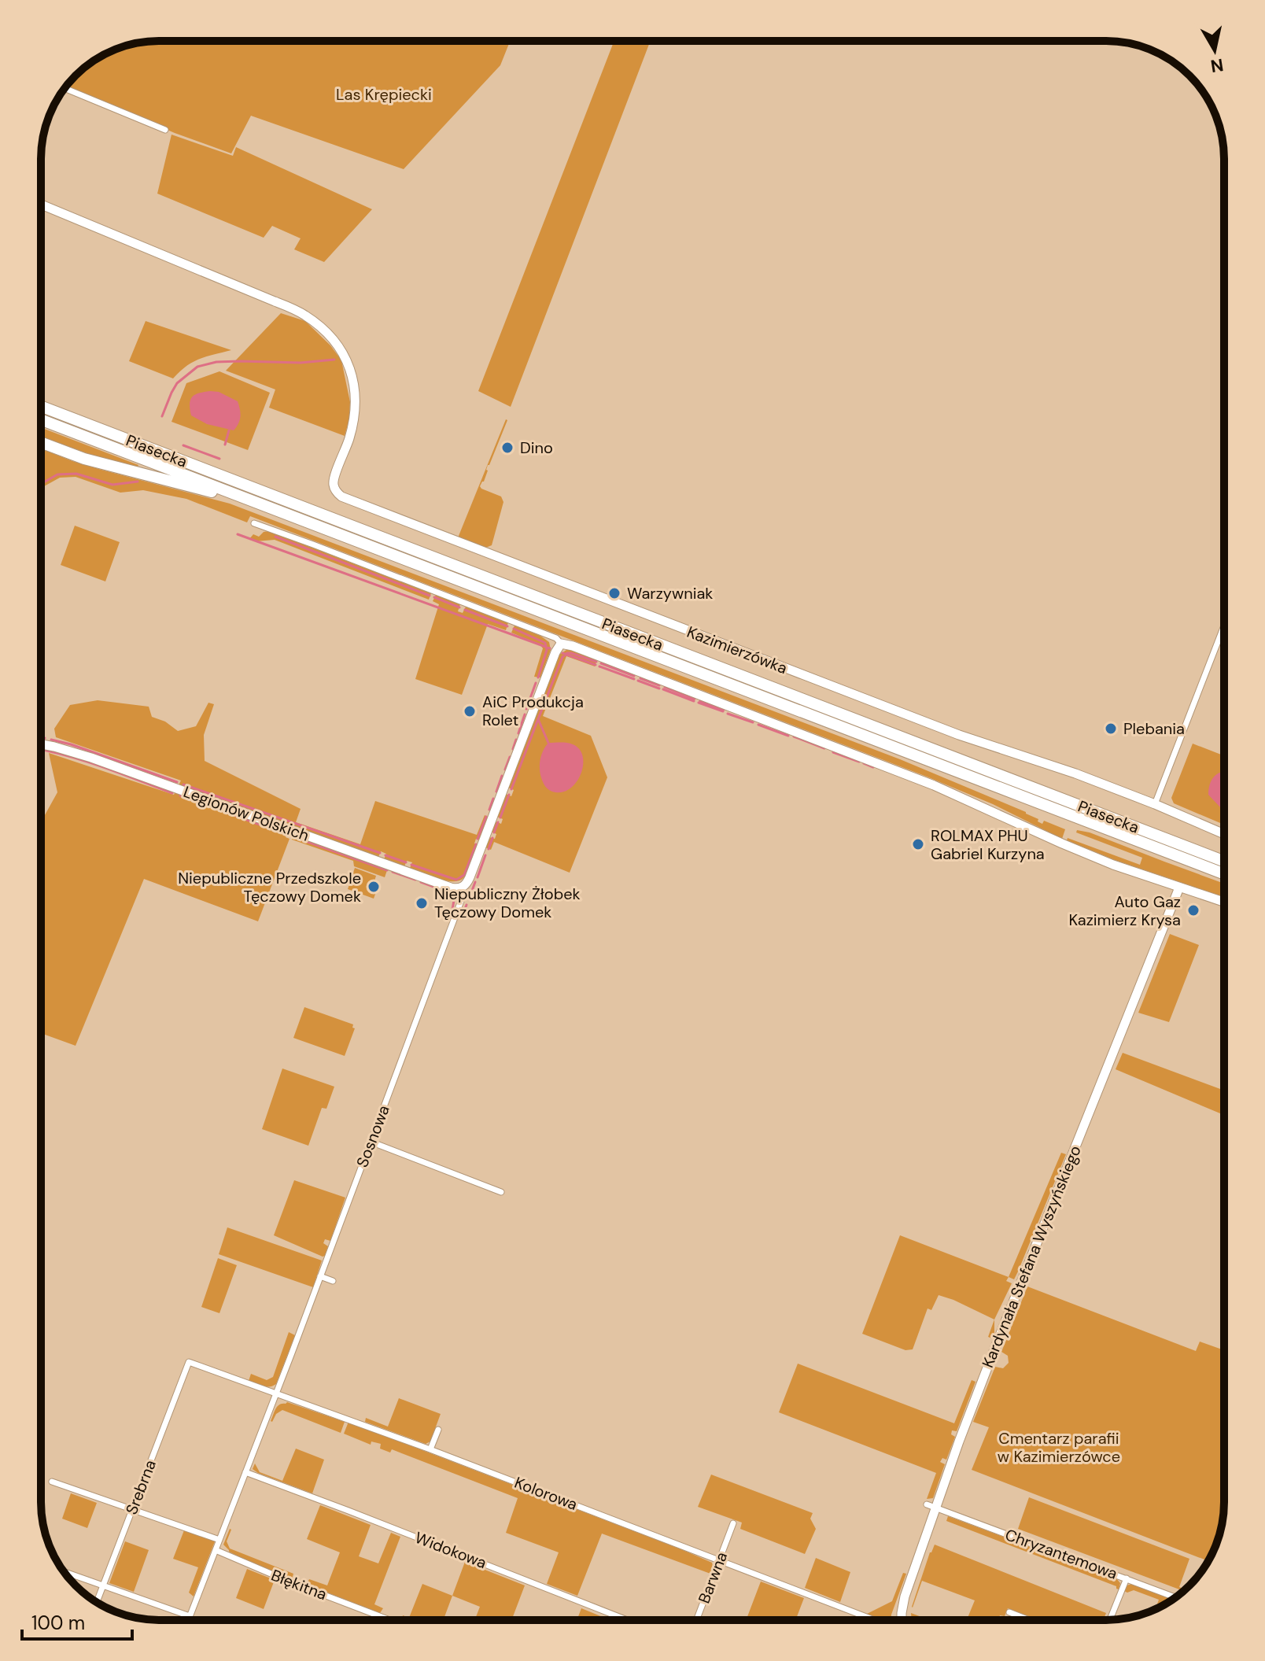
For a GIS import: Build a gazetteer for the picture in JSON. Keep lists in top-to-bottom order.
{
  "streets": {
    "highway": ["Piasecka"],
    "street": [
      "Kazimierzówka",
      "Legionów Polskich",
      "Sosnowa",
      "Kardynała Stefana Wyszyńskiego",
      "Srebrna",
      "Kolorowa",
      "Widokowa",
      "Chryzantemowa",
      "Barwna",
      "Błękitna"
    ]
  },
  "crossings": [
    ["Legionów Polskich", "Sosnowa"],
    ["Sosnowa", "Kolorowa"],
    ["Sosnowa", "Widokowa"],
    ["Sosnowa", "Błękitna"],
    ["Kardynała Stefana Wyszyńskiego", "Chryzantemowa"],
    ["Srebrna", "Kolorowa"],
    ["Kolorowa", "Barwna"]
  ],
  "parks": ["Las Krępiecki", "Cmentarz parafii w Kazimierzówce"],
  "places": [
    "Dino",
    "Warzywniak",
    "AiC Produkcja Rolet",
    "Plebania",
    "ROLMAX PHU Gabriel Kurzyna",
    "Niepubliczne Przedszkole Tęczowy Domek",
    "Niepubliczny Żłobek Tęczowy Domek",
    "Auto Gaz Kazimierz Krysa"
  ],
  "scale_bar": "100 m",
  "north": "bottom"
}
